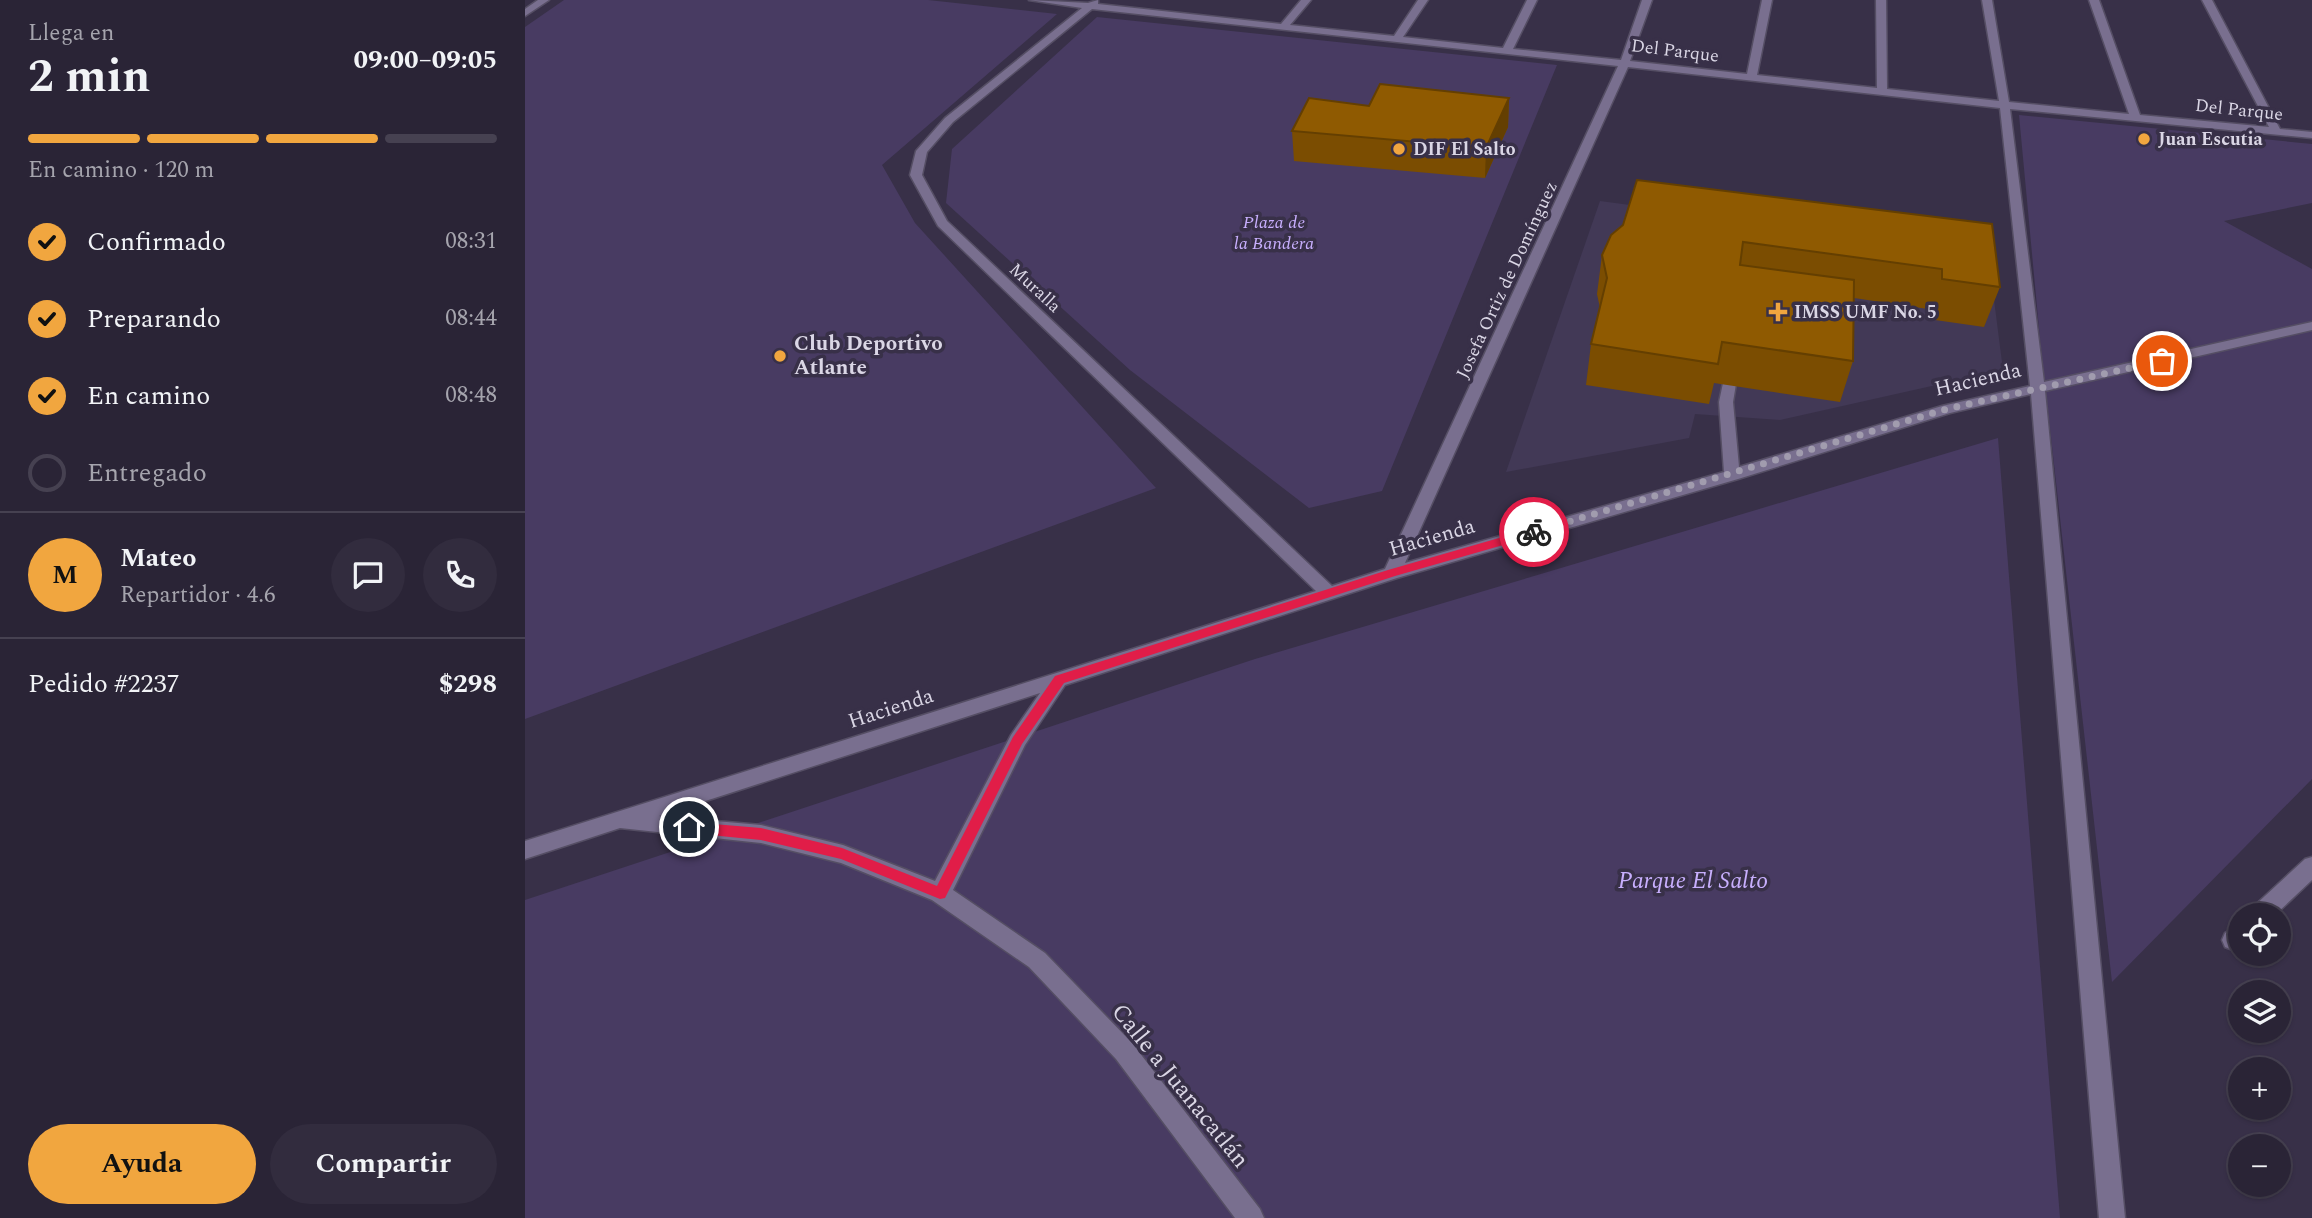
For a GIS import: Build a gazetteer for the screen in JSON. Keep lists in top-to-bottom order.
{
  "streets": {
    "street": [
      "Del Parque",
      "Josefa Ortiz de Domínguez",
      "Muralla",
      "Hacienda",
      "Calle a Juanacatlán"
    ]
  },
  "crossings": [
    ["Del Parque", "Josefa Ortiz de Domínguez"],
    ["Del Parque", "Muralla"],
    ["Josefa Ortiz de Domínguez", "Hacienda"],
    ["Muralla", "Hacienda"],
    ["Hacienda", "Calle a Juanacatlán"]
  ],
  "parks": ["Plaza de la Bandera", "Parque El Salto"],
  "places": {
    "other": ["Juan Escutia", "DIF El Salto", "Club Deportivo Atlante"],
    "health": ["IMSS UMF No. 5"]
  },
  "page": {
    "heading": ["2 min", "Llega en", "09:00–09:05"],
    "panel": [
      "Mateo",
      "Repartidor · 4.6",
      "Pedido #2237",
      "$298"
    ],
    "bar": "En camino · 120 m",
    "list": [
      ["Confirmado", "08:31"],
      ["Preparando", "08:44"],
      ["En camino", "08:48"],
      "Entregado"
    ],
    "round": "M",
    "map_buttons": ["+", "−"],
    "buttons": ["Ayuda", "Compartir"]
  }
}
